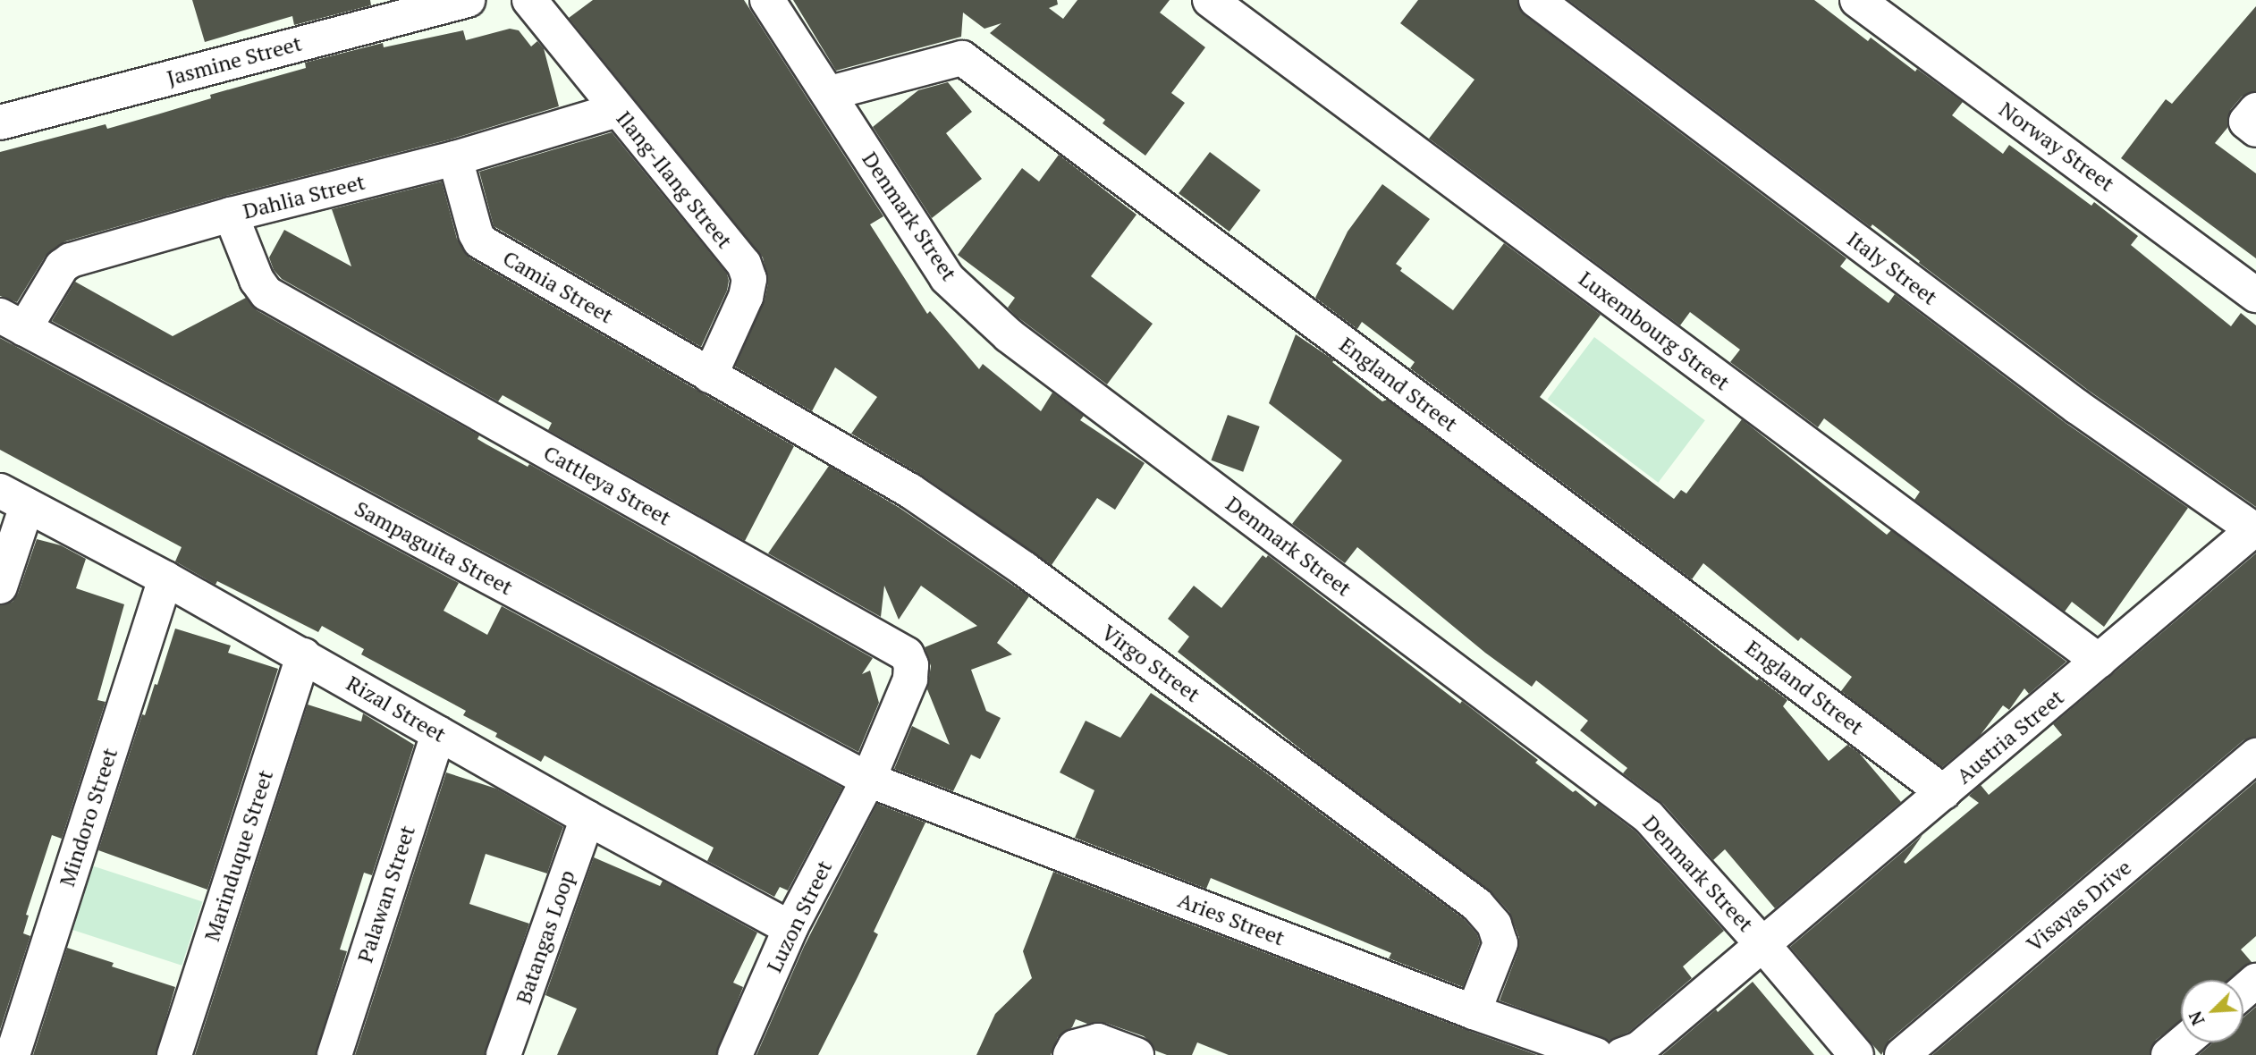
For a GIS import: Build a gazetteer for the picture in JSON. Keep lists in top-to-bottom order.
{
  "streets": {
    "street": [
      "Jasmine Street",
      "Norway Street",
      "Ilang-Ilang Street",
      "Dahlia Street",
      "Denmark Street",
      "Italy Street",
      "Camia Street",
      "Luxembourg Street",
      "England Street",
      "Cattleya Street",
      "Sampaguita Street",
      "Virgo Street",
      "Rizal Street",
      "Austria Street",
      "Mindoro Street",
      "Marinduque Street",
      "Palawan Street",
      "Visayas Drive",
      "Luzon Street",
      "Aries Street",
      "Batangas Loop"
    ]
  },
  "crossings": [
    ["Ilang-Ilang Street", "Dahlia Street"],
    ["Ilang-Ilang Street", "Camia Street"],
    ["Ilang-Ilang Street", "Virgo Street"],
    ["Dahlia Street", "Camia Street"],
    ["Dahlia Street", "Cattleya Street"],
    ["Dahlia Street", "Sampaguita Street"],
    ["Denmark Street", "England Street"],
    ["Denmark Street", "Austria Street"],
    ["Italy Street", "Austria Street"],
    ["Camia Street", "Virgo Street"],
    ["Luxembourg Street", "Austria Street"],
    ["England Street", "Austria Street"],
    ["Cattleya Street", "Sampaguita Street"],
    ["Cattleya Street", "Luzon Street"],
    ["Cattleya Street", "Aries Street"],
    ["Sampaguita Street", "Luzon Street"],
    ["Sampaguita Street", "Aries Street"],
    ["Virgo Street", "Aries Street"],
    ["Rizal Street", "Mindoro Street"],
    ["Rizal Street", "Marinduque Street"],
    ["Rizal Street", "Palawan Street"],
    ["Rizal Street", "Luzon Street"],
    ["Rizal Street", "Batangas Loop"],
    ["Luzon Street", "Aries Street"]
  ],
  "north": "bottom left"
}
